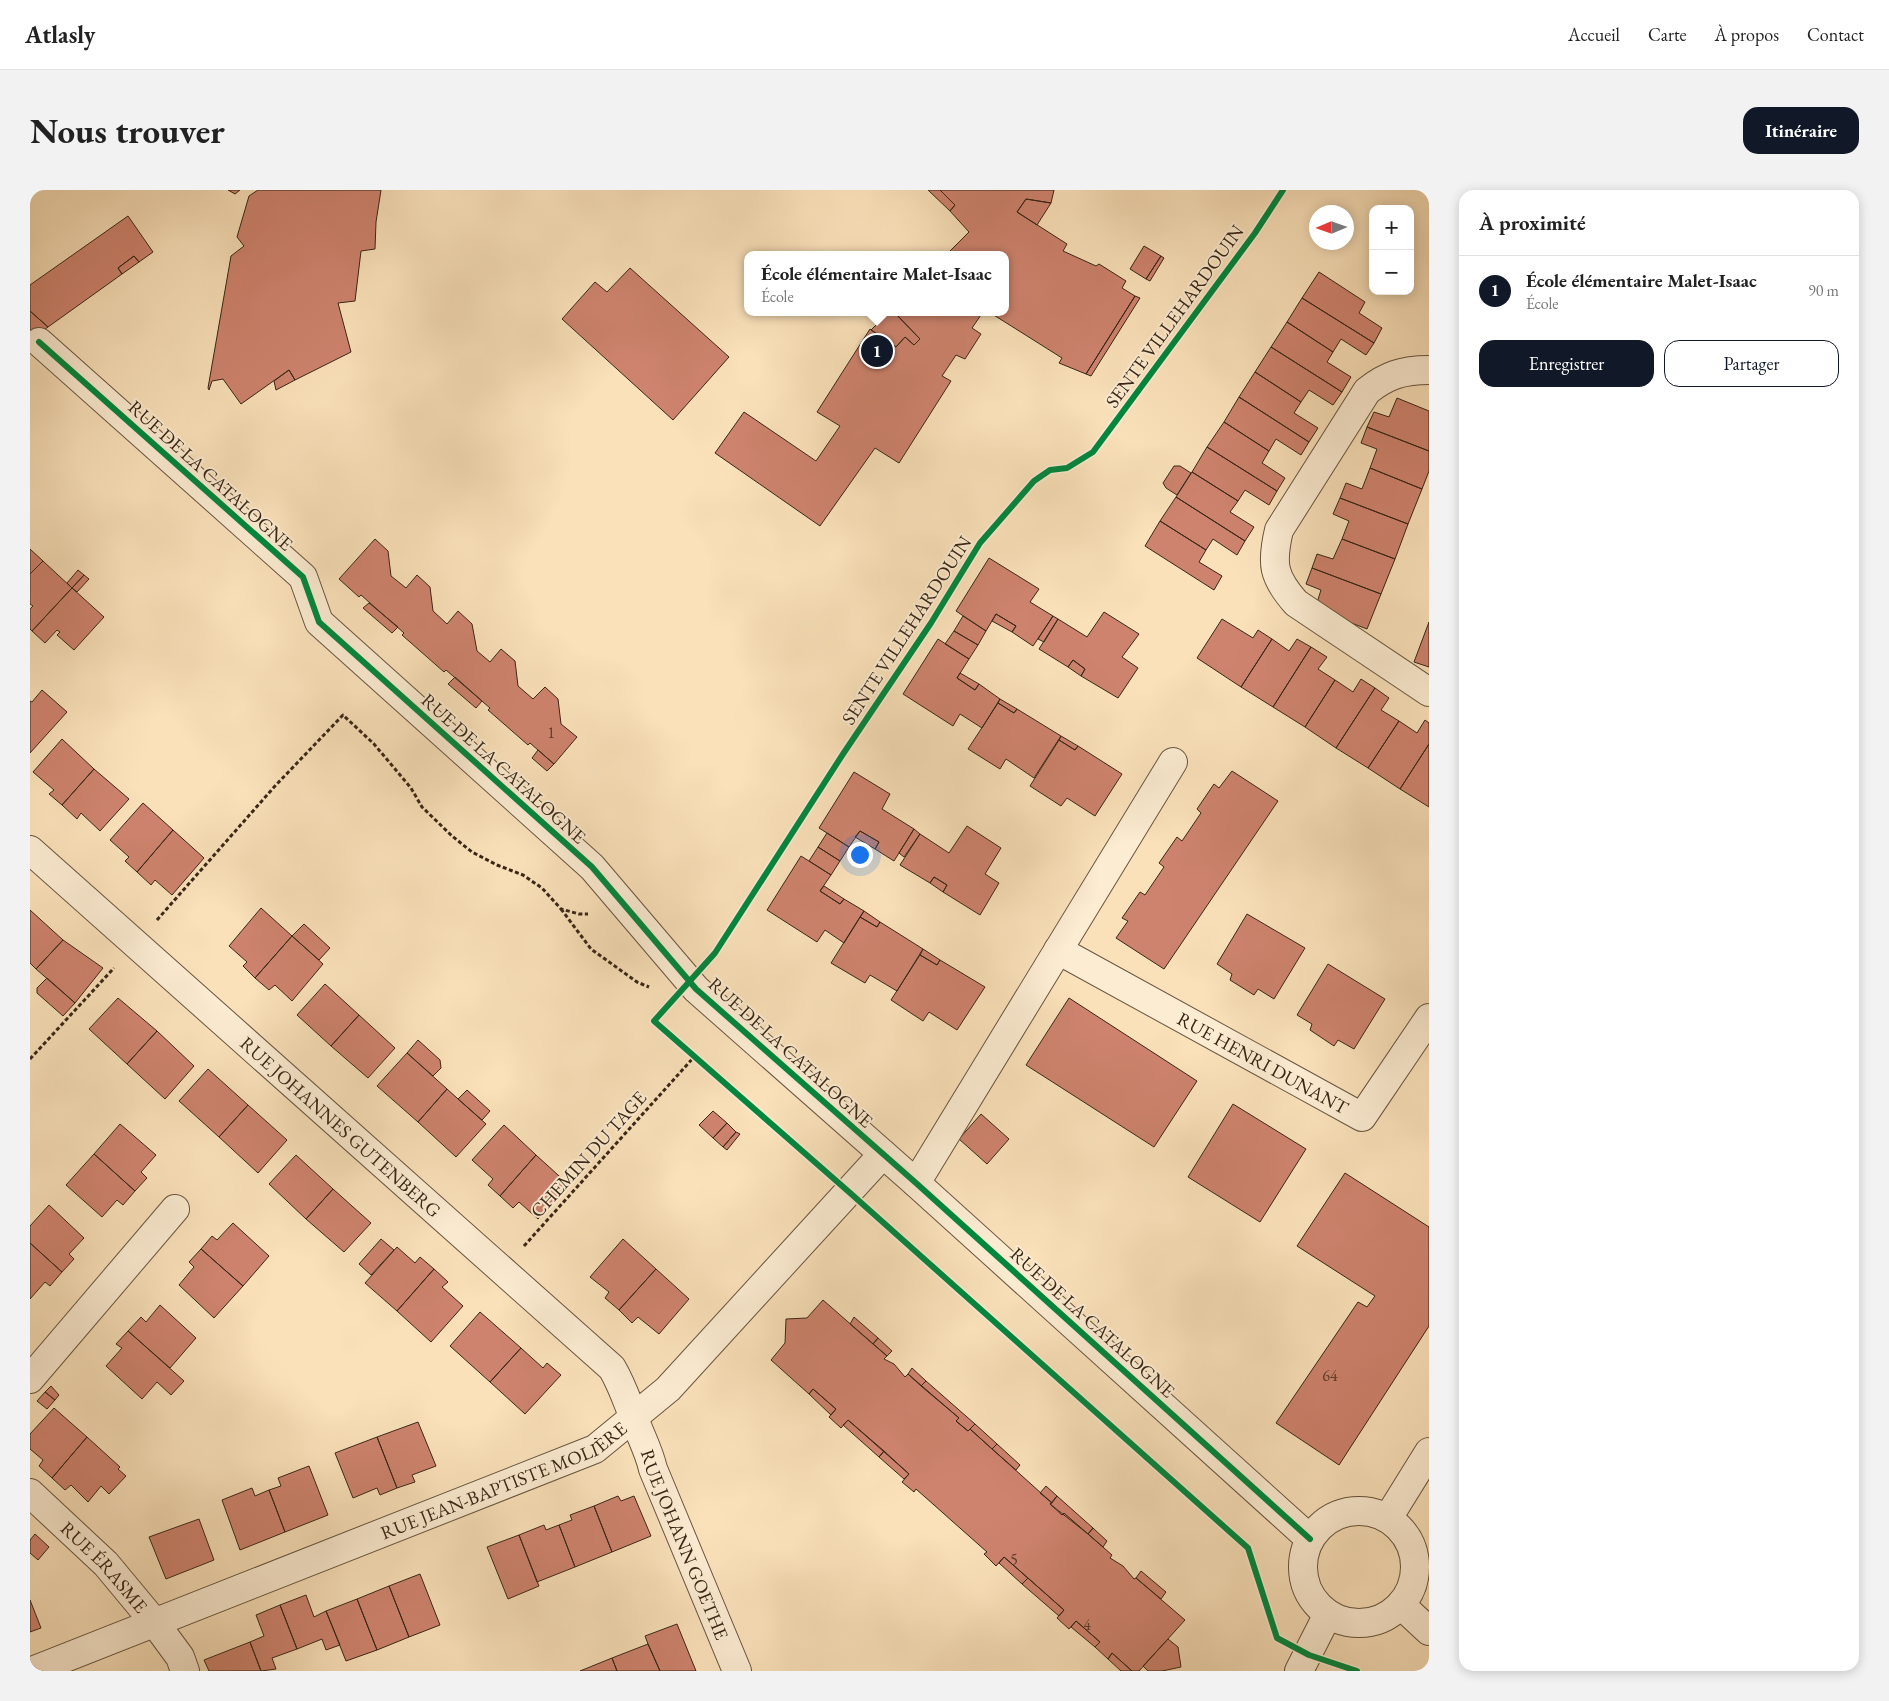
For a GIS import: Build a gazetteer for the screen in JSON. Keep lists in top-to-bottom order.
{
  "streets": {
    "street": [
      "RUE DE LA CATALOGNE",
      "RUE HENRI DUNANT",
      "RUE JOHANNES GUTENBERG",
      "RUE JEAN-BAPTISTE MOLIÈRE",
      "RUE JOHANN GOETHE",
      "RUE ÉRASME"
    ],
    "path": ["CHEMIN DU TAGE"],
    "cycle path": ["SENTE VILLEHARDOUIN"]
  },
  "crossings": [
    ["RUE DE LA CATALOGNE", "RUE JEAN-BAPTISTE MOLIÈRE"],
    ["RUE JOHANNES GUTENBERG", "CHEMIN DU TAGE"],
    ["RUE JOHANNES GUTENBERG", "RUE JEAN-BAPTISTE MOLIÈRE"],
    ["RUE JOHANNES GUTENBERG", "RUE JOHANN GOETHE"],
    ["RUE JEAN-BAPTISTE MOLIÈRE", "RUE JOHANN GOETHE"],
    ["RUE JEAN-BAPTISTE MOLIÈRE", "RUE ÉRASME"]
  ],
  "house_numbers": [
    "1",
    "64",
    "5",
    "4"
  ],
  "north": "left",
  "page": {
    "header": "Atlasly",
    "nav": [
      "Accueil",
      "Carte",
      "À propos",
      "Contact"
    ],
    "buttons": [
      "Itinéraire",
      ["Enregistrer", "Partager"]
    ],
    "title": "Nous trouver",
    "heading": "À proximité",
    "map_buttons": ["+", "−"],
    "popup": ["École élémentaire Malet-Isaac", "École"],
    "list": [
      {
        "mark": "1",
        "name": "École élémentaire Malet-Isaac",
        "note": "École",
        "value": "90 m"
      }
    ],
    "pins": "1"
  }
}
